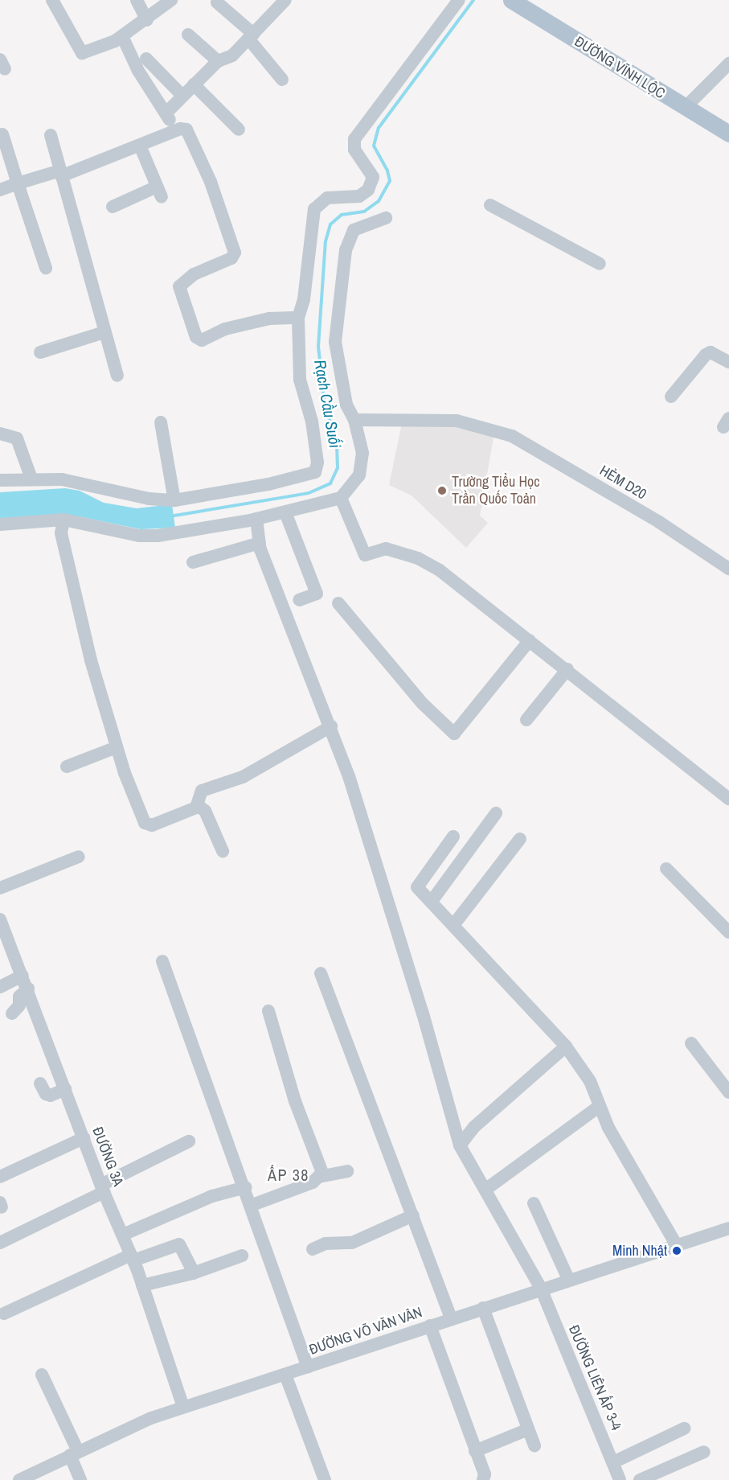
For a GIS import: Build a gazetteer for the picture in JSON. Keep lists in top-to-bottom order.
{
  "streets": {
    "main road": ["ĐƯỜNG VĨNH LỘC"],
    "street": [
      "HẺM D20",
      "ĐƯỜNG 3A",
      "ĐƯỜNG VÕ VĂN VÂN",
      "ĐƯỜNG LIÊN ẤP 3-4"
    ]
  },
  "crossings": [
    ["ĐƯỜNG 3A", "ĐƯỜNG VÕ VĂN VÂN"],
    ["ĐƯỜNG VÕ VĂN VÂN", "ĐƯỜNG LIÊN ẤP 3-4"]
  ],
  "districts": ["ẤP 38"],
  "water": ["Rạch Cầu Suối"],
  "places": ["Trường Tiểu Học Trần Quốc Toản", "Minh Nhật"]
}
